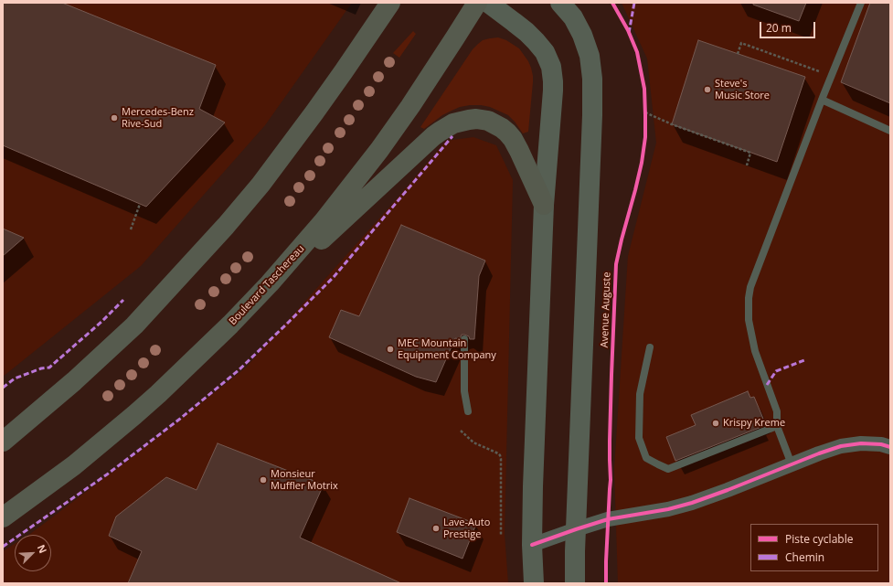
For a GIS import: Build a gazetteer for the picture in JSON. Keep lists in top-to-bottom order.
{
  "streets": {
    "main road": ["Boulevard Taschereau"],
    "cycle path": ["Avenue Auguste"]
  },
  "places": [
    "Steve's Music Store",
    "Mercedes-Benz Rive-Sud",
    "MEC Mountain Equipment Company",
    "Krispy Kreme",
    "Monsieur Muffler Motrix",
    "Lave-Auto Prestige"
  ],
  "legend": ["Piste cyclable", "Chemin"],
  "scale_bar": "20 m",
  "north": "top right"
}
